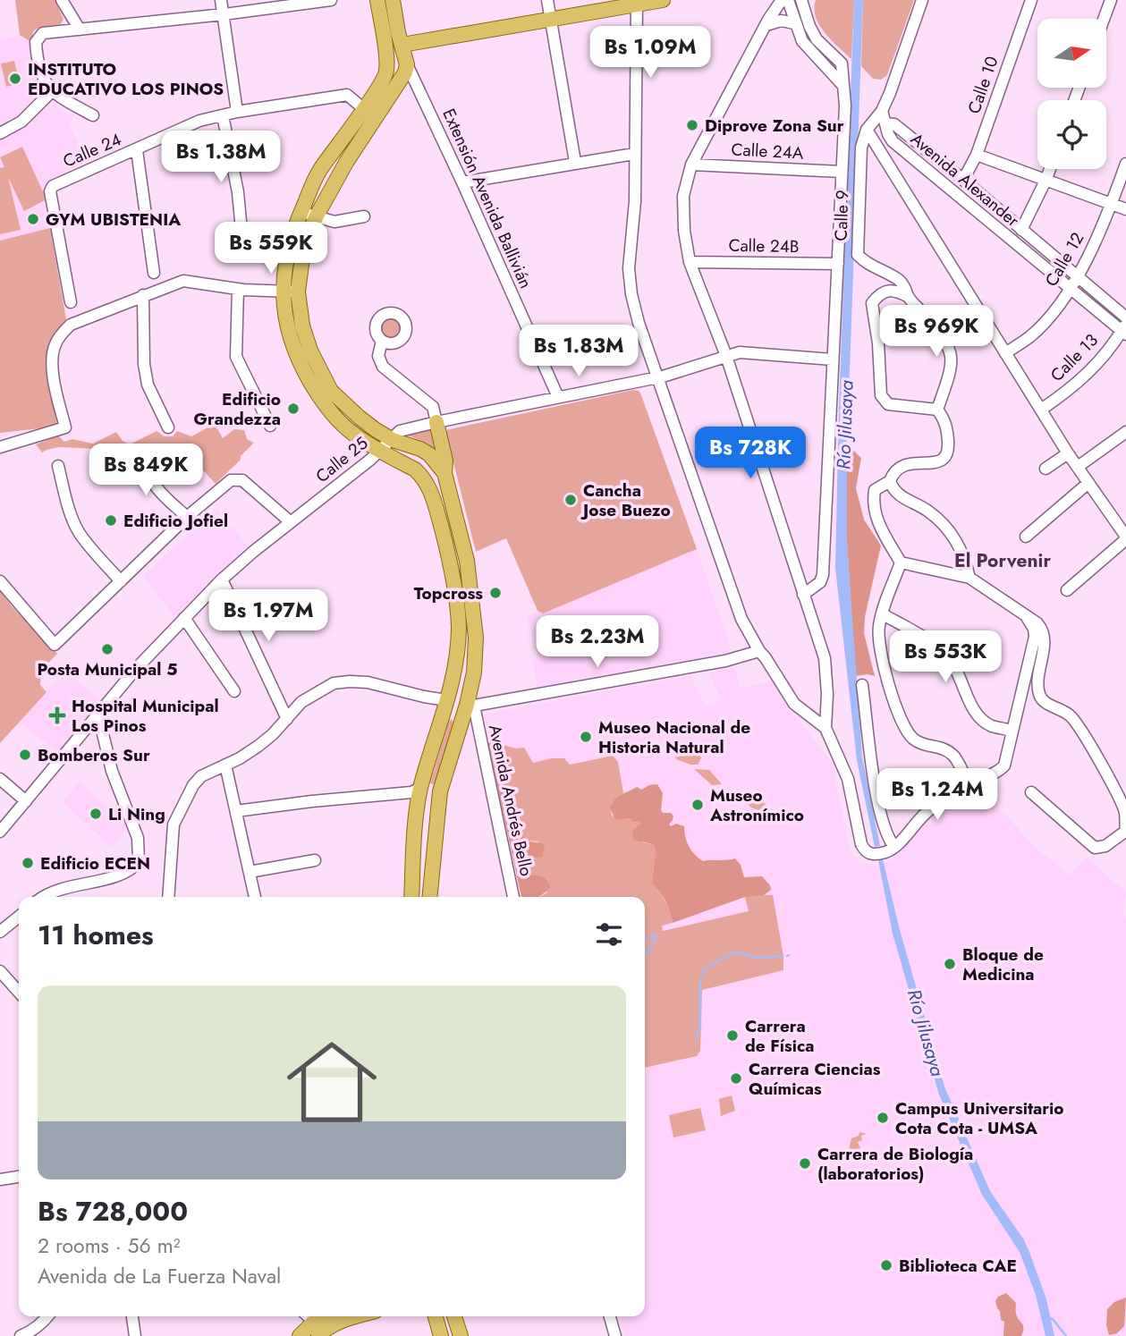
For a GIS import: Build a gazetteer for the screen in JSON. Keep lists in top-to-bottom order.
{
  "streets": {
    "street": [
      "Calle 10",
      "Calle 24",
      "Calle 24A",
      "Avenida Alexander",
      "Extensión Avenida Ballivián",
      "Calle 9",
      "Calle 24B",
      "Calle 12",
      "Calle 13",
      "Calle 25",
      "Avenida Andrés Bello"
    ]
  },
  "crossings": [
    ["Calle 10", "Avenida Alexander"],
    ["Avenida Alexander", "Calle 12"],
    ["Avenida Alexander", "Calle 13"],
    ["Extensión Avenida Ballivián", "Calle 25"]
  ],
  "districts": ["El Porvenir"],
  "water": ["Río Jilusaya"],
  "places": {
    "other": [
      "INSTITUTO EDUCATIVO LOS PINOS",
      "Diprove Zona Sur",
      "GYM UBISTENIA",
      "Edificio Grandezza",
      "Cancha Jose Buezo",
      "Edificio Jofiel",
      "Topcross",
      "Posta Municipal 5",
      "Museo Nacional de Historia Natural",
      "Bomberos Sur",
      "Museo Astronímico",
      "Li Ning",
      "Edificio ECEN",
      "Bloque de Medicina",
      "Carrera de Física",
      "Carrera Ciencias Químicas",
      "Campus Universitario Cota Cota - UMSA",
      "Carrera de Biología (laboratorios)",
      "Biblioteca CAE"
    ],
    "health": ["Hospital Municipal Los Pinos"]
  },
  "north": "right",
  "page": {
    "price": [
      "Bs 1.09M",
      "Bs 1.38M",
      "Bs 559K",
      "Bs 969K",
      "Bs 1.83M",
      "Bs 728K",
      "Bs 849K",
      "Bs 1.97M",
      "Bs 2.23M",
      "Bs 553K",
      "Bs 1.24M"
    ],
    "heading": "11 homes",
    "list": [
      {
        "name": "Bs 728,000",
        "note": "2 rooms · 56 m² · Avenida de La Fuerza Naval"
      }
    ]
  }
}
